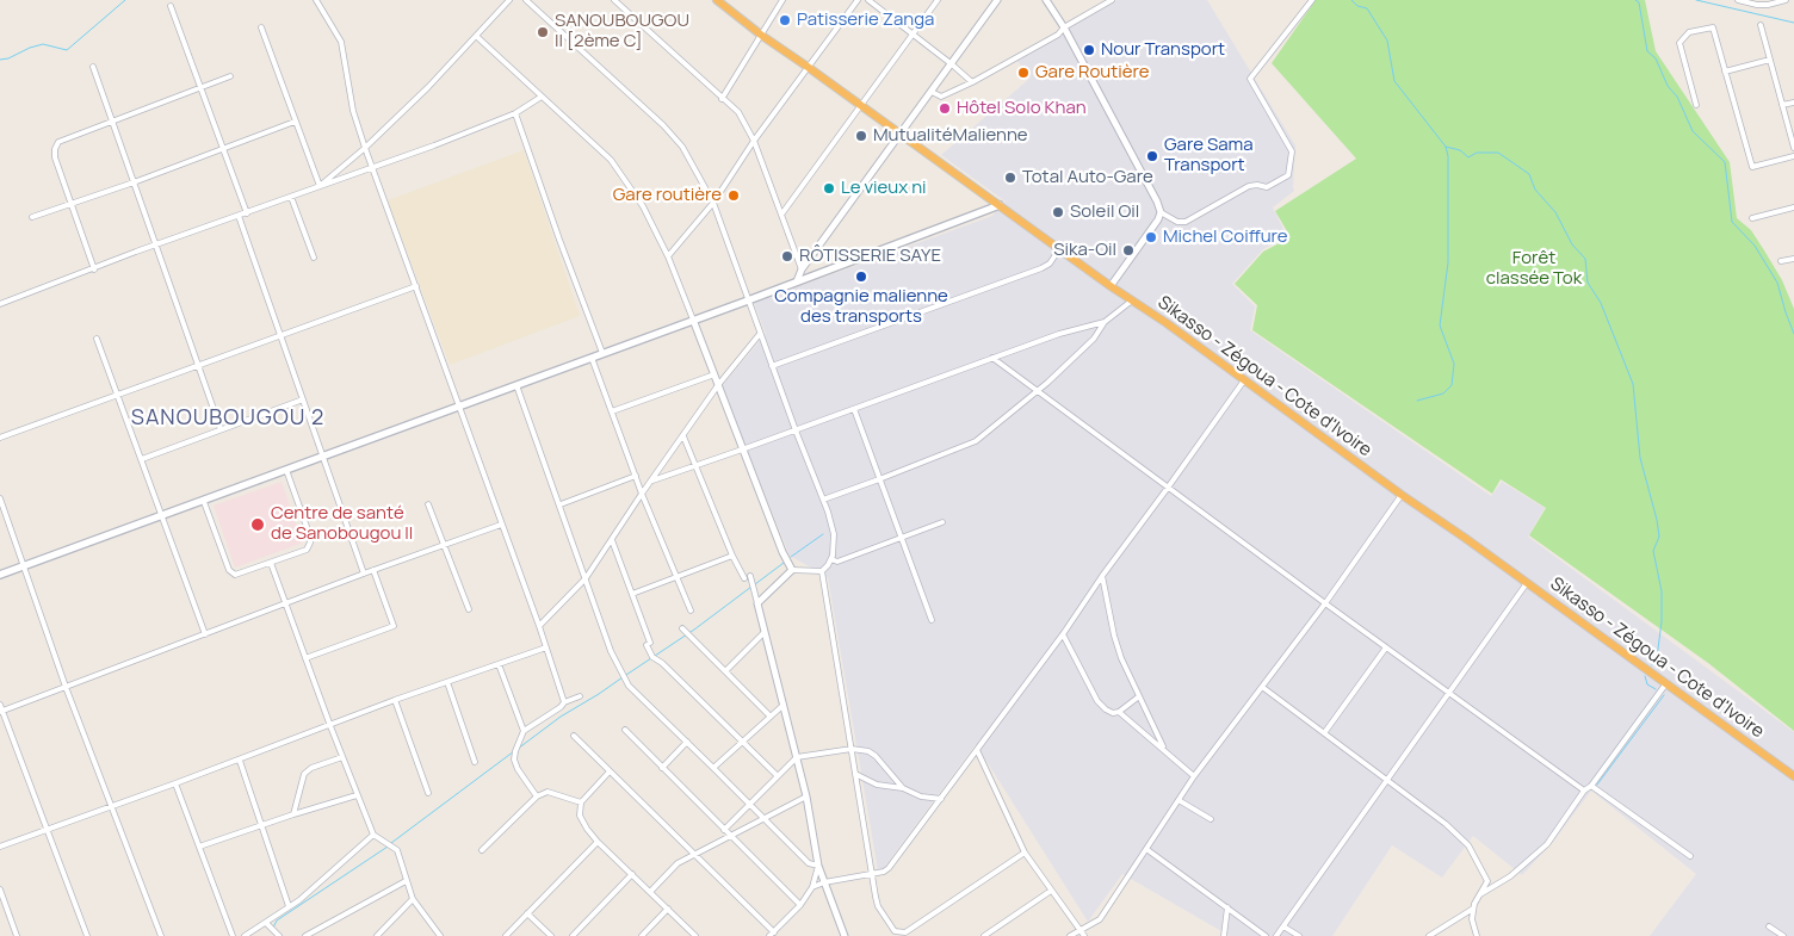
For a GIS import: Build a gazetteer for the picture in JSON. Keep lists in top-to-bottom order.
{
  "streets": {
    "highway": ["Sikasso - Zégoua - Cote d'Ivoire"]
  },
  "districts": ["SANOUBOUGOU 2"],
  "parks": ["Forêt classée Tok"],
  "places": [
    "Patisserie Zanga",
    "SANOUBOUGOU II [2ème C]",
    "Nour Transport",
    "Gare Routière",
    "Hôtel Solo Khan",
    "MutualitéMalienne",
    "Gare Sama Transport",
    "Total Auto-Gare",
    "Le vieux ni",
    "Gare routière",
    "Soleil Oil",
    "Michel Coiffure",
    "Sika-Oil",
    "RÔTISSERIE SAYE",
    "Compagnie malienne des transports",
    "Centre de santé de Sanobougou II"
  ]
}
